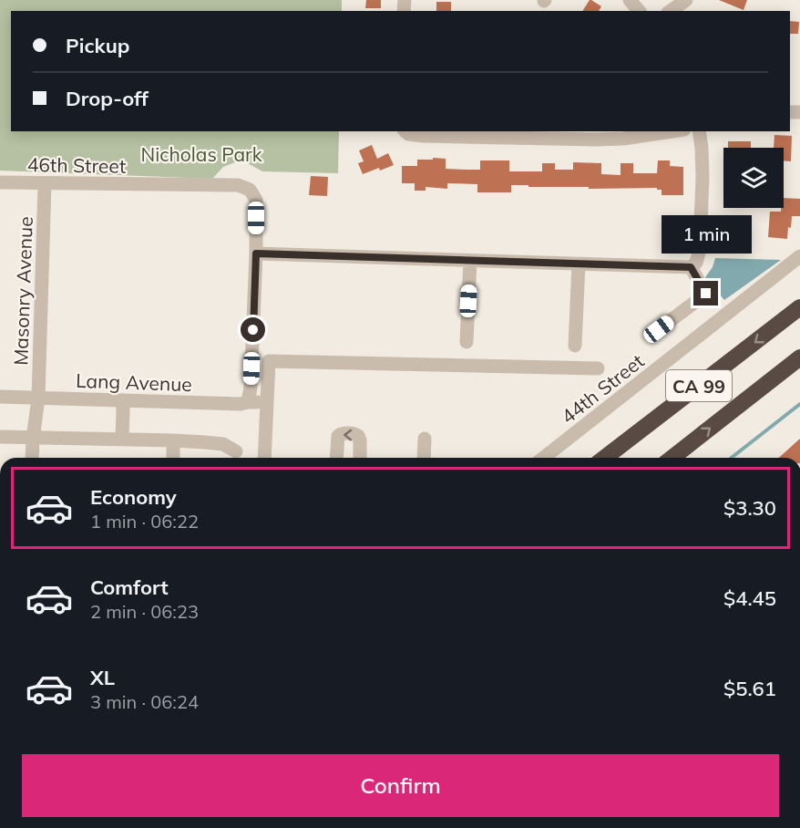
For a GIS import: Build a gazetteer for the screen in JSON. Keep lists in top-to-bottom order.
{
  "streets": {
    "highway": ["CA 99"],
    "street": [
      "46th Street",
      "Masonry Avenue",
      "Lang Avenue",
      "44th Street"
    ]
  },
  "crossings": [
    ["46th Street", "Masonry Avenue"],
    ["Masonry Avenue", "Lang Avenue"]
  ],
  "parks": ["Nicholas Park"],
  "page": {
    "banner": ["Pickup", "Drop-off"],
    "bubble": "1 min",
    "list": [
      {
        "name": "Economy",
        "note": "1 min · 06:22",
        "value": "$3.30"
      },
      {
        "name": "Comfort",
        "note": "2 min · 06:23",
        "value": "$4.45"
      },
      {
        "name": "XL",
        "note": "3 min · 06:24",
        "value": "$5.61"
      }
    ],
    "buttons": "Confirm"
  }
}
